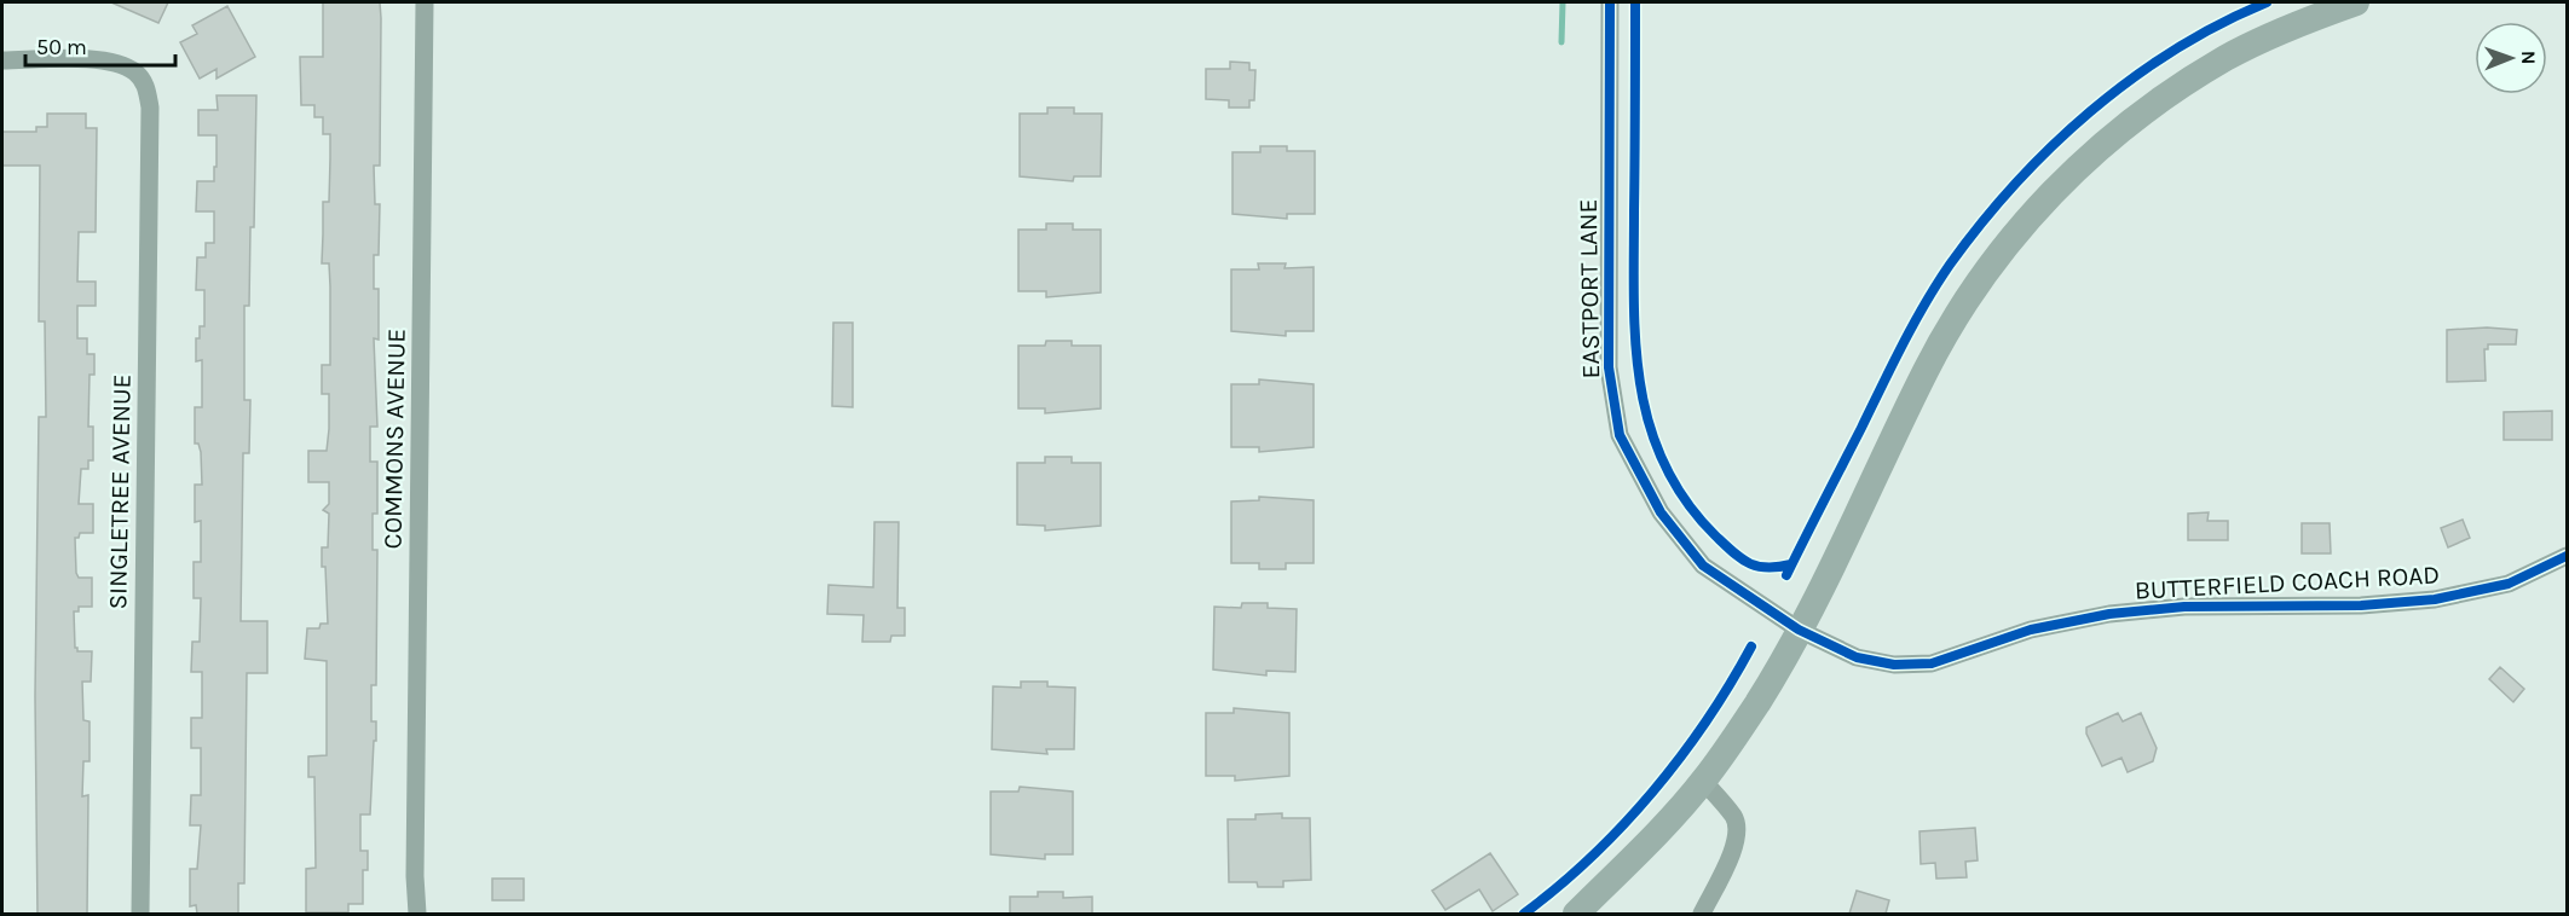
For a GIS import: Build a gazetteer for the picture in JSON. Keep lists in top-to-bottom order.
{
  "streets": {
    "street": [
      "EASTPORT LANE",
      "COMMONS AVENUE",
      "SINGLETREE AVENUE",
      "BUTTERFIELD COACH ROAD"
    ]
  },
  "crossings": [
    ["EASTPORT LANE", "BUTTERFIELD COACH ROAD"]
  ],
  "scale_bar": "50 m",
  "north": "right"
}
